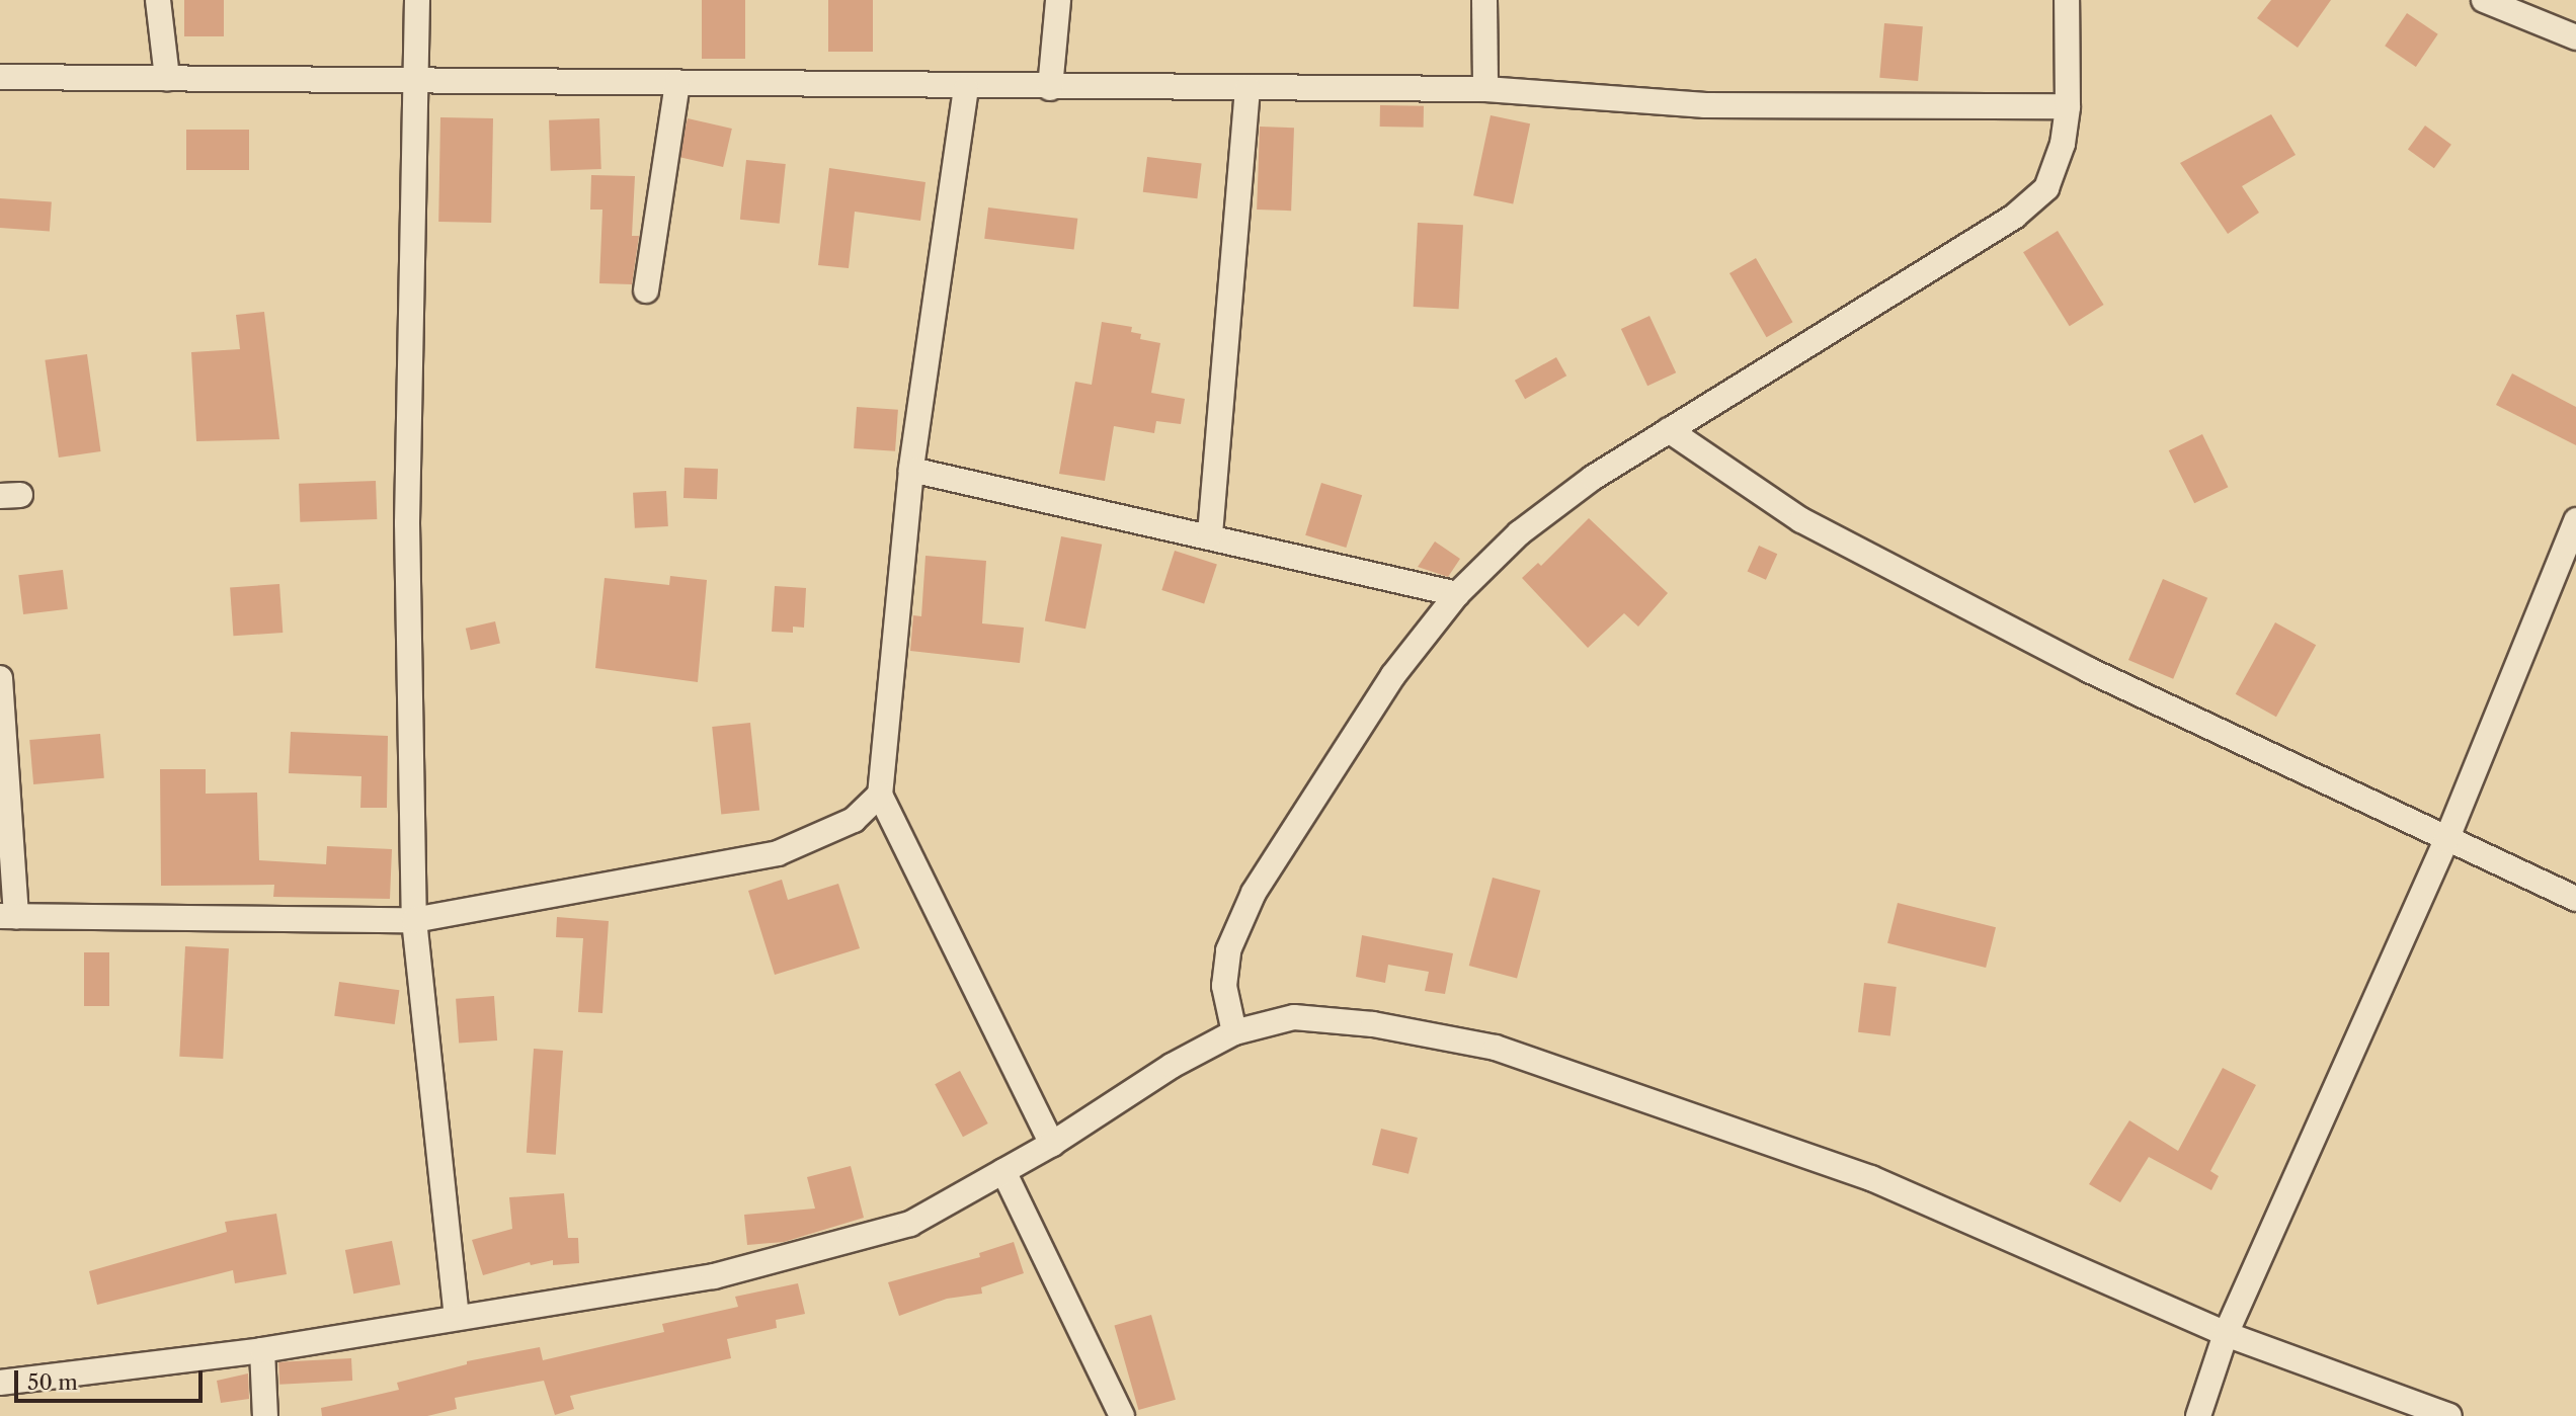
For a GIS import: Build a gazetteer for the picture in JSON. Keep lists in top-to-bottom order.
{
  "scale_bar": "50 m"
}
